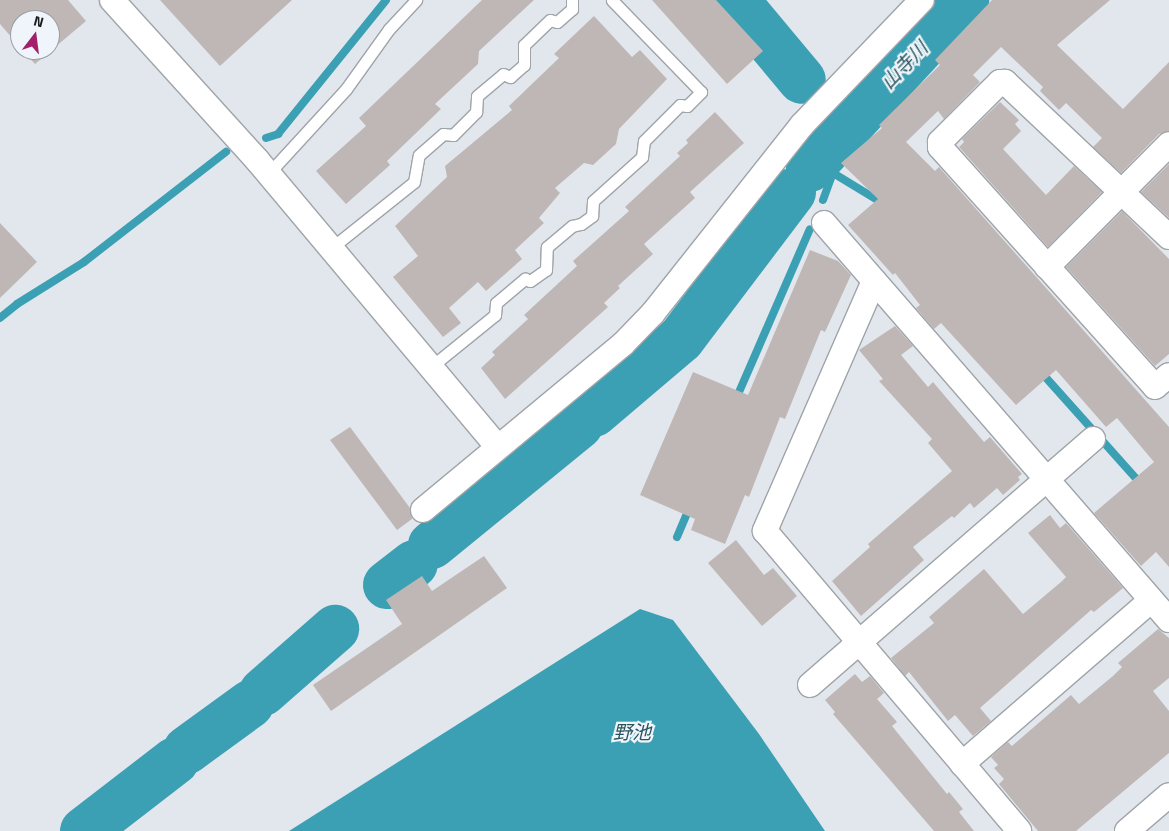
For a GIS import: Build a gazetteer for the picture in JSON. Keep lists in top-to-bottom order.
{
  "water": ["山寺川", "野池"],
  "north": "top"
}
